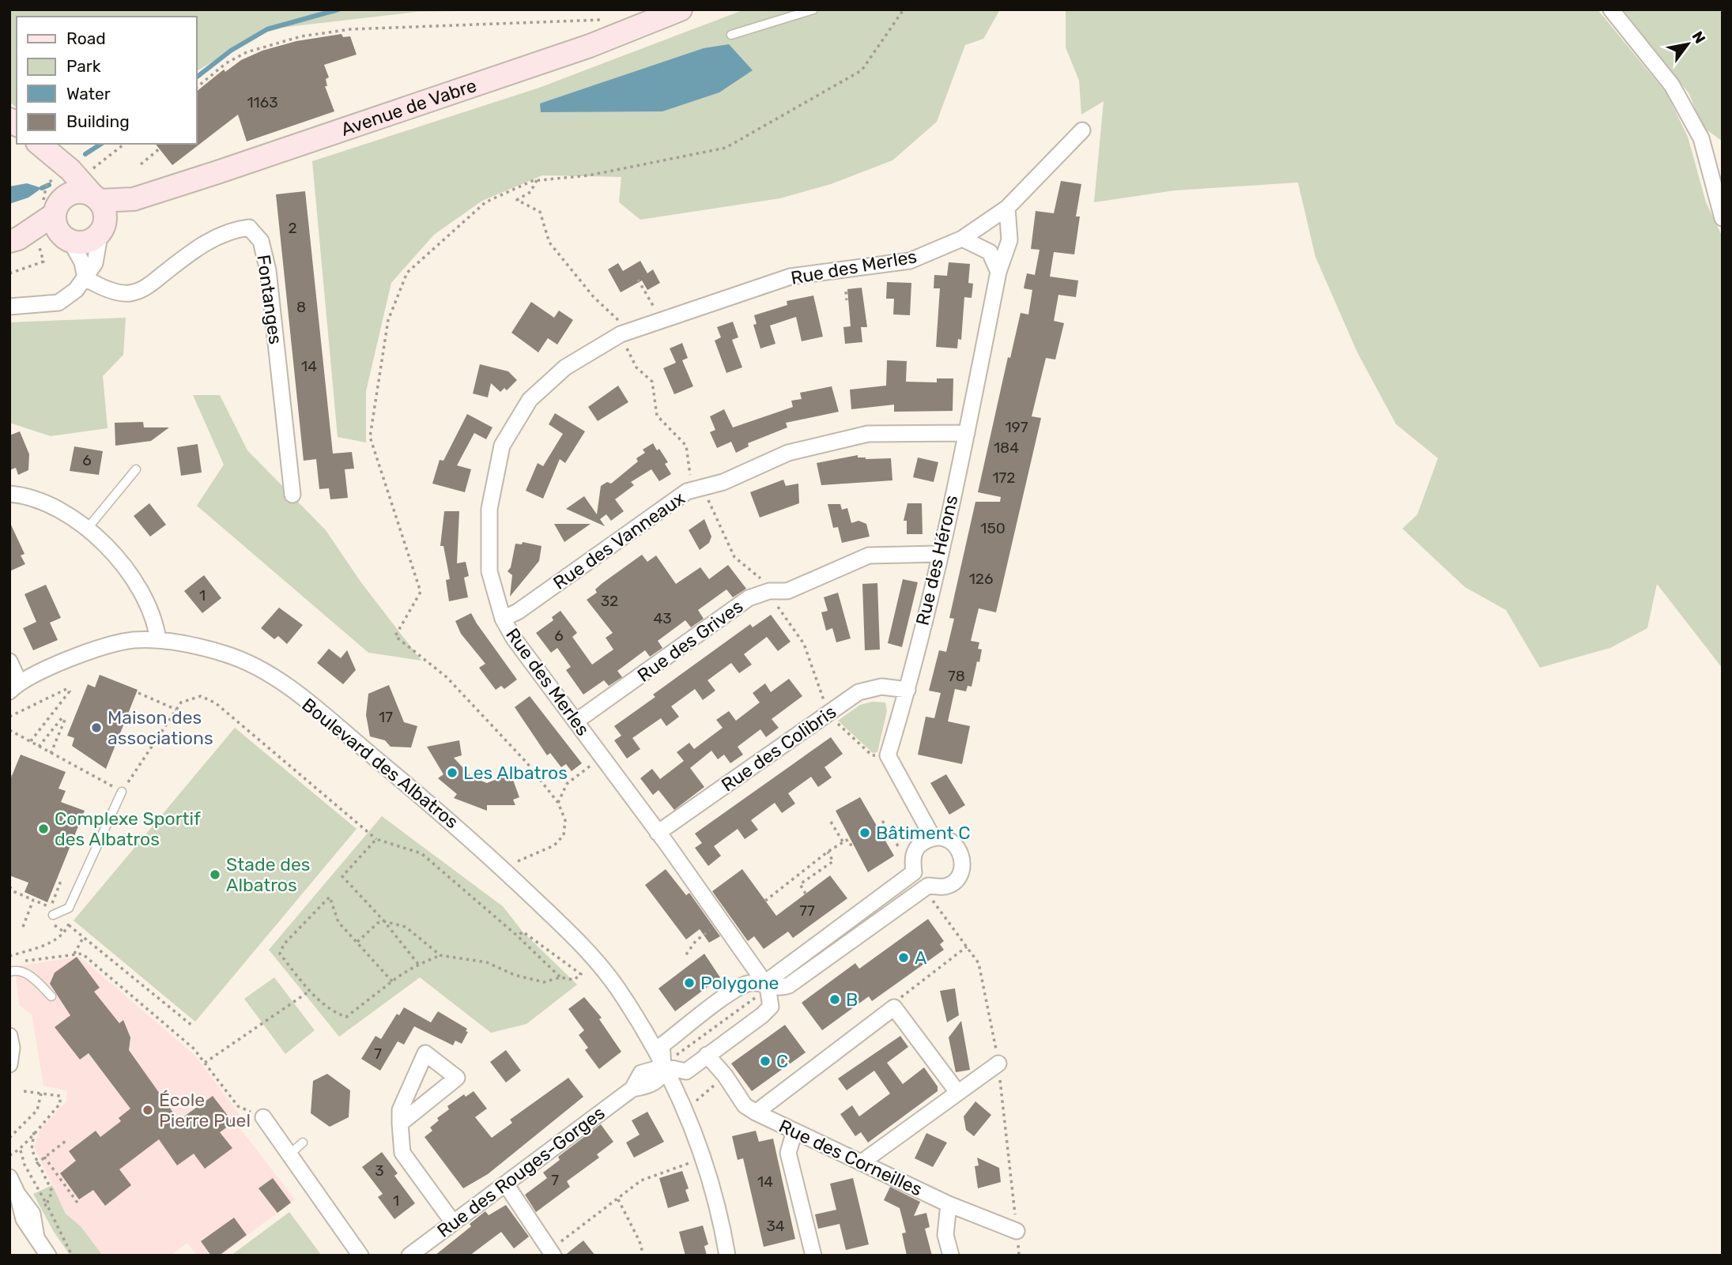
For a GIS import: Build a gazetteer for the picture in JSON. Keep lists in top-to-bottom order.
{
  "streets": {
    "main road": ["Avenue de Vabre"],
    "street": [
      "Rue des Merles",
      "Fontanges",
      "Rue des Vanneaux",
      "Rue des Hérons",
      "Rue des Grives",
      "Rue des Colibris",
      "Boulevard des Albatros",
      "Rue des Corneilles",
      "Rue des Rouges-Gorges"
    ]
  },
  "crossings": [
    ["Rue des Merles", "Rue des Vanneaux"],
    ["Rue des Merles", "Rue des Grives"],
    ["Rue des Merles", "Rue des Colibris"],
    ["Rue des Vanneaux", "Rue des Hérons"],
    ["Rue des Hérons", "Rue des Grives"],
    ["Rue des Hérons", "Rue des Colibris"],
    ["Boulevard des Albatros", "Rue des Rouges-Gorges"]
  ],
  "places": [
    "Maison des associations",
    "Les Albatros",
    "Complexe Sportif des Albatros",
    "Bâtiment C",
    "Stade des Albatros",
    "A",
    "Polygone",
    "B",
    "C",
    "École Pierre Puel"
  ],
  "house_numbers": [
    "1163",
    "2",
    "8",
    "14",
    "197",
    "184",
    "6",
    "172",
    "150",
    "126",
    "1",
    "32",
    "43",
    "6",
    "78",
    "17",
    "77",
    "7",
    "3",
    "7",
    "14",
    "1",
    "34"
  ],
  "legend": [
    "Road",
    "Park",
    "Water",
    "Building"
  ],
  "north": "top right"
}
